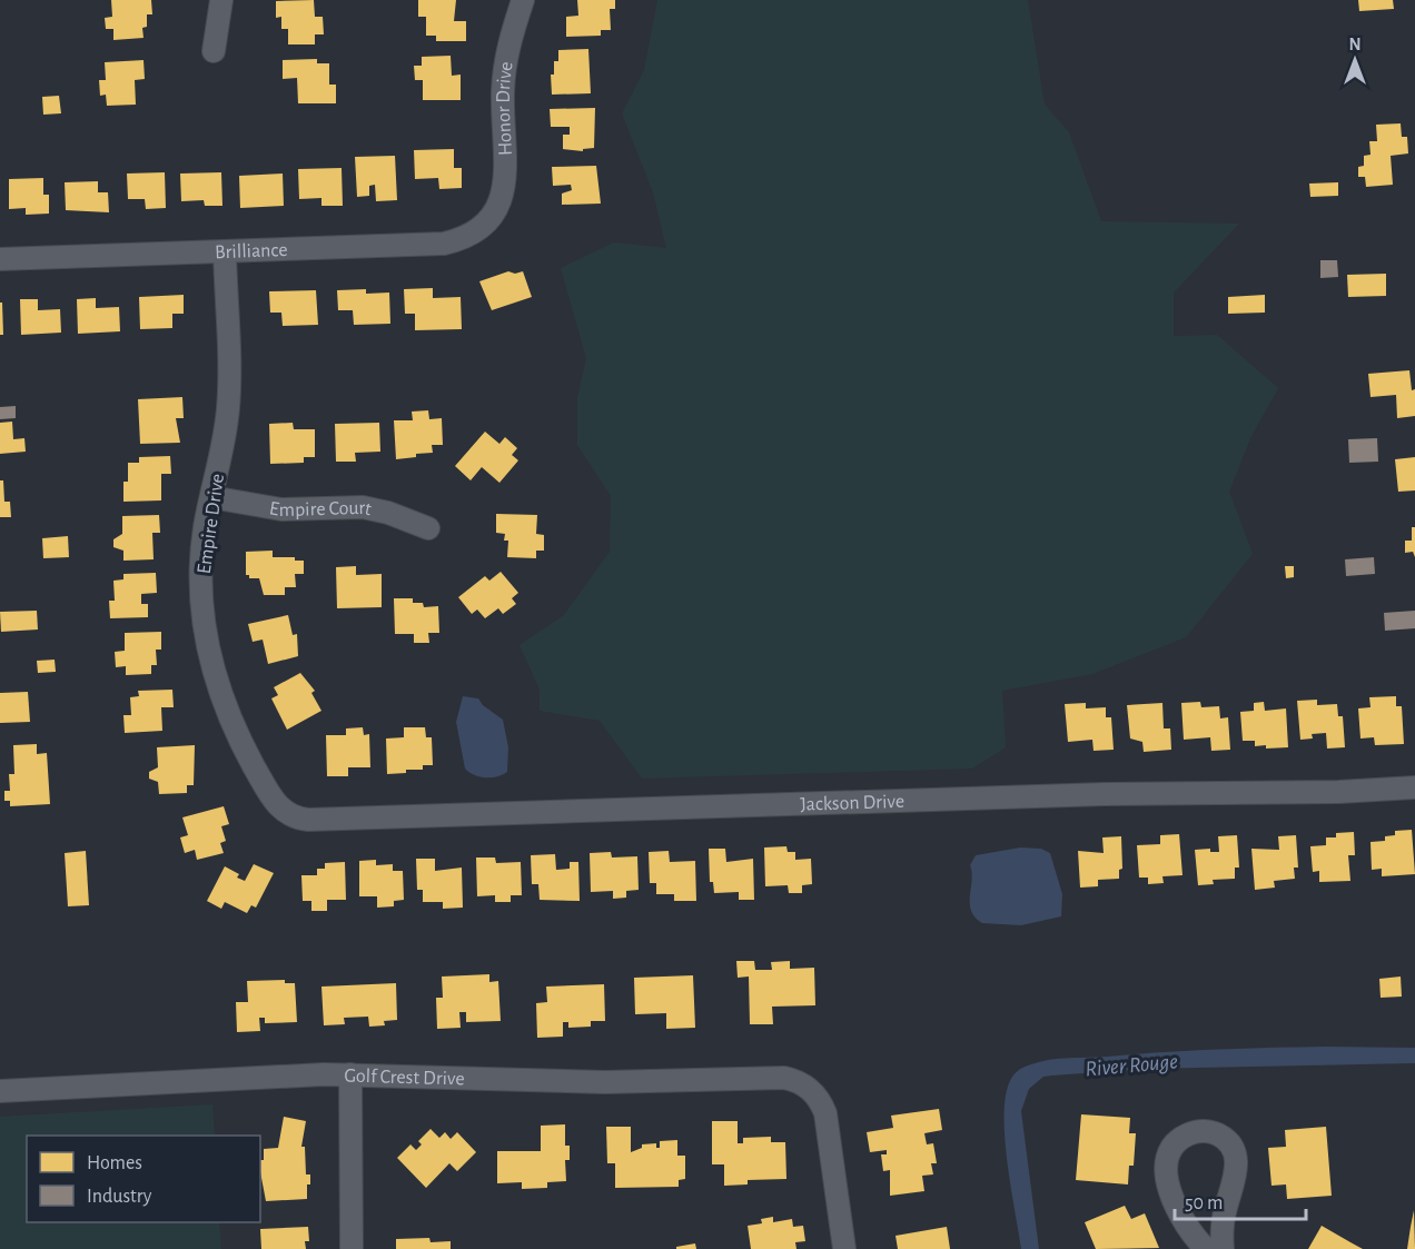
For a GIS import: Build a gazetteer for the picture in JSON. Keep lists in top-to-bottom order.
{
  "streets": {
    "street": [
      "Honor Drive",
      "Brilliance",
      "Empire Court",
      "Empire Drive",
      "Jackson Drive",
      "Golf Crest Drive"
    ]
  },
  "crossings": [
    ["Honor Drive", "Brilliance"],
    ["Brilliance", "Empire Drive"],
    ["Empire Court", "Empire Drive"],
    ["Empire Drive", "Jackson Drive"]
  ],
  "water": ["River Rouge"],
  "legend": ["Homes", "Industry"],
  "scale_bar": "50 m",
  "north": "top"
}
